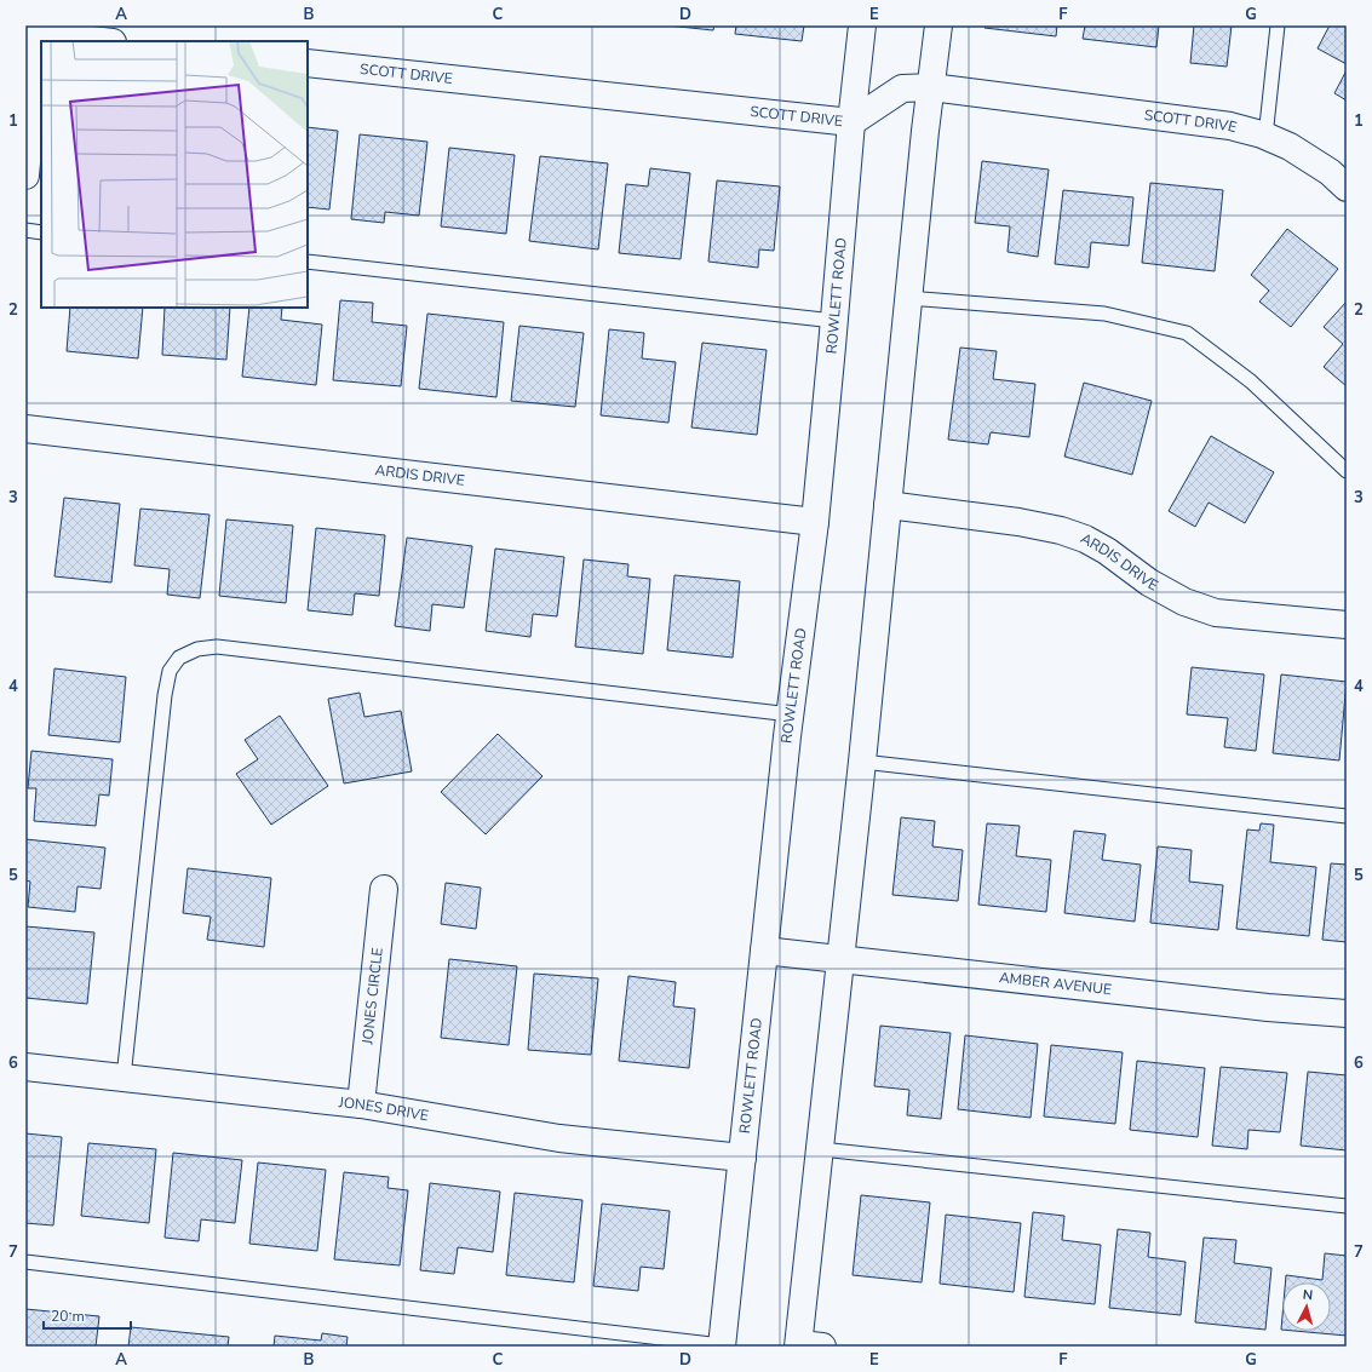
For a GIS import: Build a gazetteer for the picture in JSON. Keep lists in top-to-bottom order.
{
  "streets": {
    "street": [
      "SCOTT DRIVE",
      "ROWLETT ROAD",
      "ARDIS DRIVE",
      "AMBER AVENUE",
      "JONES CIRCLE",
      "JONES DRIVE"
    ]
  },
  "crossings": [
    ["SCOTT DRIVE", "ROWLETT ROAD"],
    ["ROWLETT ROAD", "ARDIS DRIVE"],
    ["ROWLETT ROAD", "AMBER AVENUE"],
    ["ROWLETT ROAD", "JONES DRIVE"],
    ["JONES CIRCLE", "JONES DRIVE"]
  ],
  "scale_bar": "20 m",
  "north": "top",
  "grid": {
    "columns": [
      "A",
      "B",
      "C",
      "D",
      "E",
      "F",
      "G"
    ],
    "rows": [
      "1",
      "2",
      "3",
      "4",
      "5",
      "6",
      "7"
    ]
  }
}
